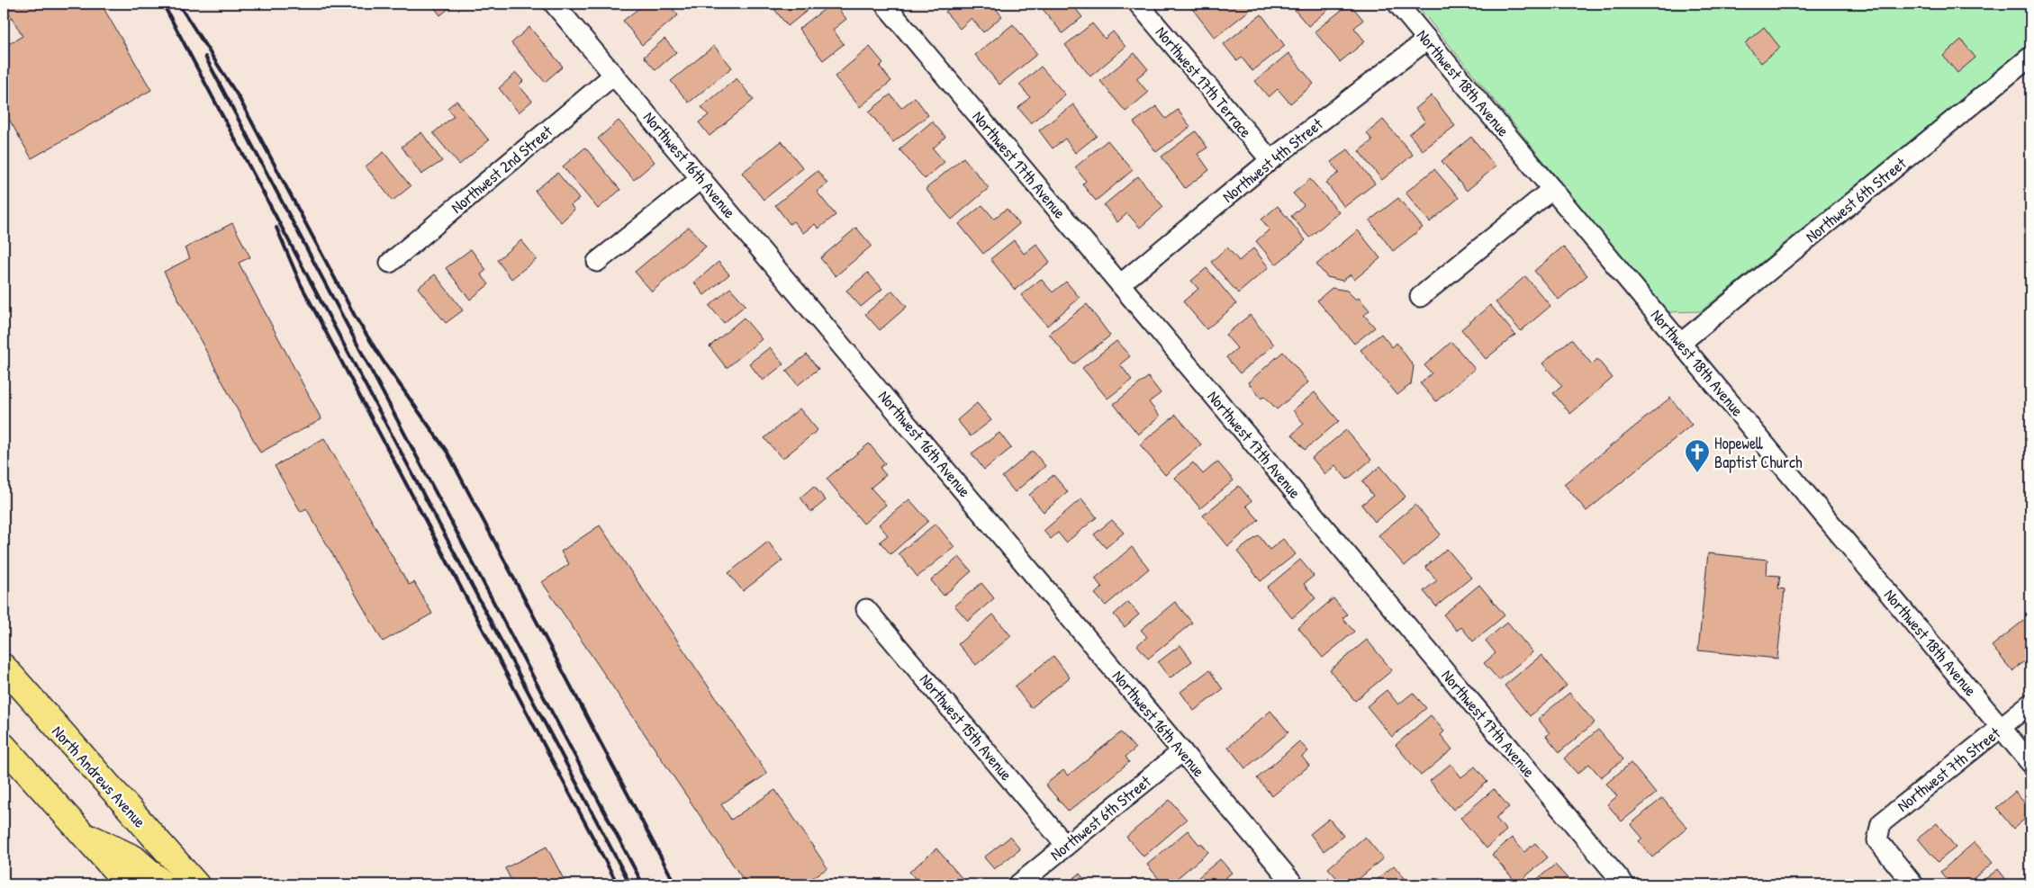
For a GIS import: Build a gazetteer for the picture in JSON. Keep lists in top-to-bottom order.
{
  "streets": {
    "main road": ["North Andrews Avenue"],
    "street": [
      "Northwest 17th Terrace",
      "Northwest 18th Avenue",
      "Northwest 4th Street",
      "Northwest 16th Avenue",
      "Northwest 17th Avenue",
      "Northwest 2nd Street",
      "Northwest 6th Street",
      "Northwest 15th Avenue",
      "Northwest 7th Street"
    ]
  },
  "crossings": [
    ["Northwest 17th Terrace", "Northwest 4th Street"],
    ["Northwest 18th Avenue", "Northwest 4th Street"],
    ["Northwest 18th Avenue", "Northwest 6th Street"],
    ["Northwest 18th Avenue", "Northwest 7th Street"],
    ["Northwest 4th Street", "Northwest 17th Avenue"],
    ["Northwest 16th Avenue", "Northwest 2nd Street"],
    ["Northwest 16th Avenue", "Northwest 6th Street"],
    ["Northwest 6th Street", "Northwest 15th Avenue"]
  ],
  "places": {
    "church": ["Hopewell Baptist Church"]
  }
}
